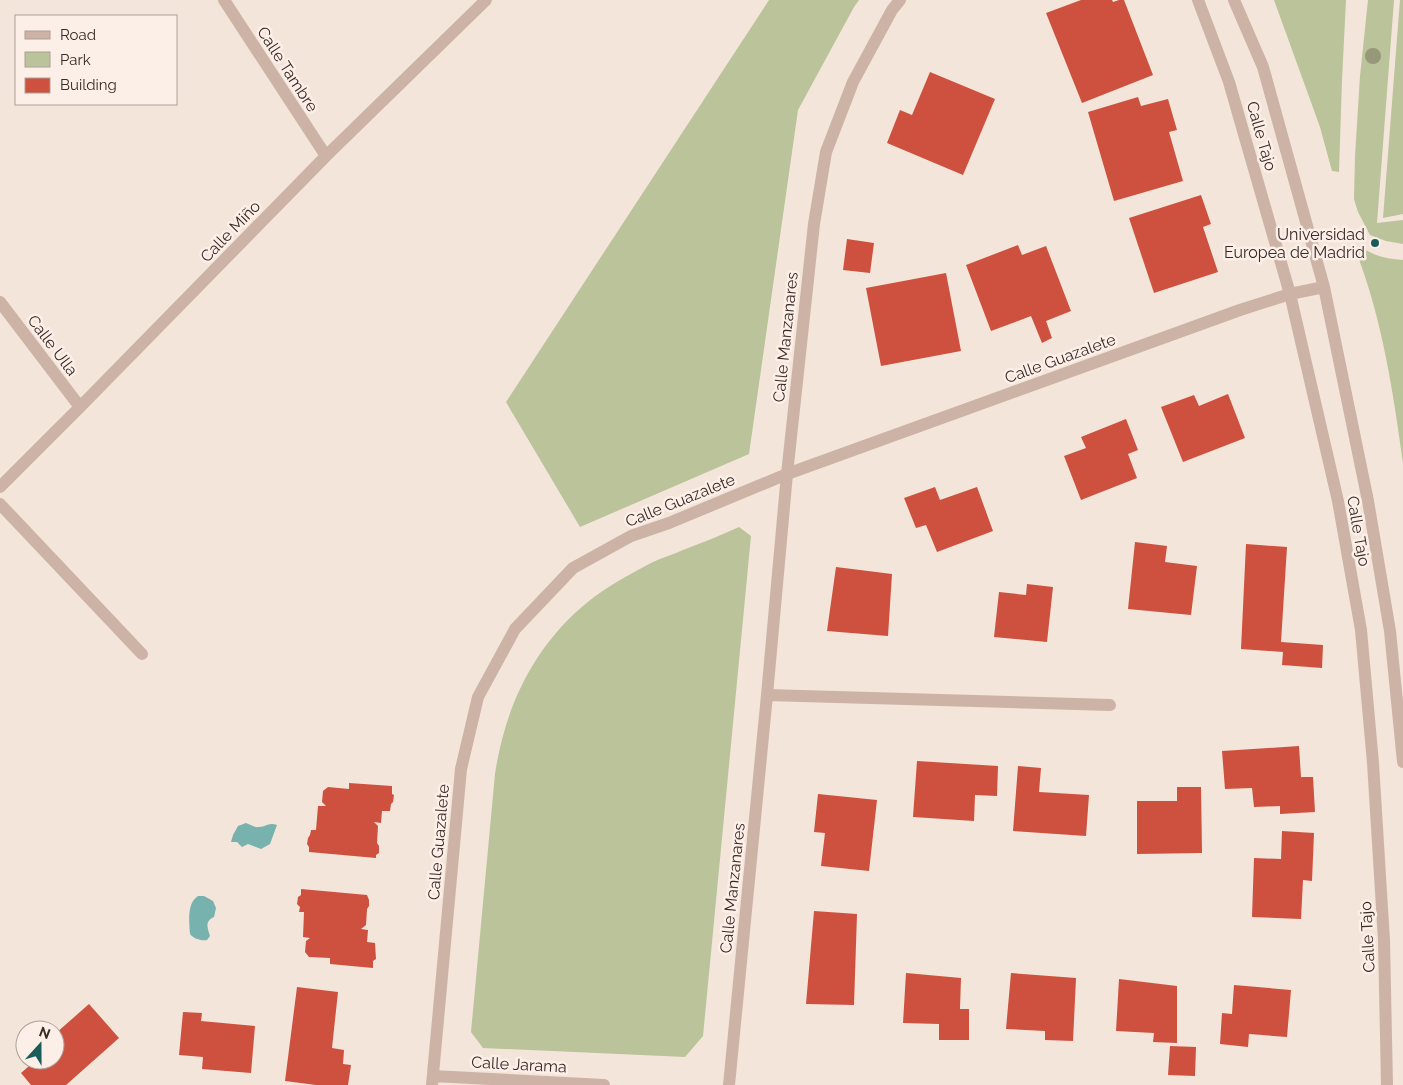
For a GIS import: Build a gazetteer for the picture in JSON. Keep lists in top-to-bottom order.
{
  "streets": {
    "street": [
      "Calle Tambre",
      "Calle Tajo",
      "Calle Miño",
      "Calle Manzanares",
      "Calle Ulla",
      "Calle Guazalete",
      "Calle Jarama"
    ]
  },
  "crossings": [
    ["Calle Tambre", "Calle Miño"],
    ["Calle Tajo", "Calle Guazalete"],
    ["Calle Miño", "Calle Ulla"],
    ["Calle Manzanares", "Calle Guazalete"],
    ["Calle Guazalete", "Calle Jarama"]
  ],
  "places": ["Universidad Europea de Madrid"],
  "legend": ["Road", "Park", "Building"],
  "north": "top"
}
